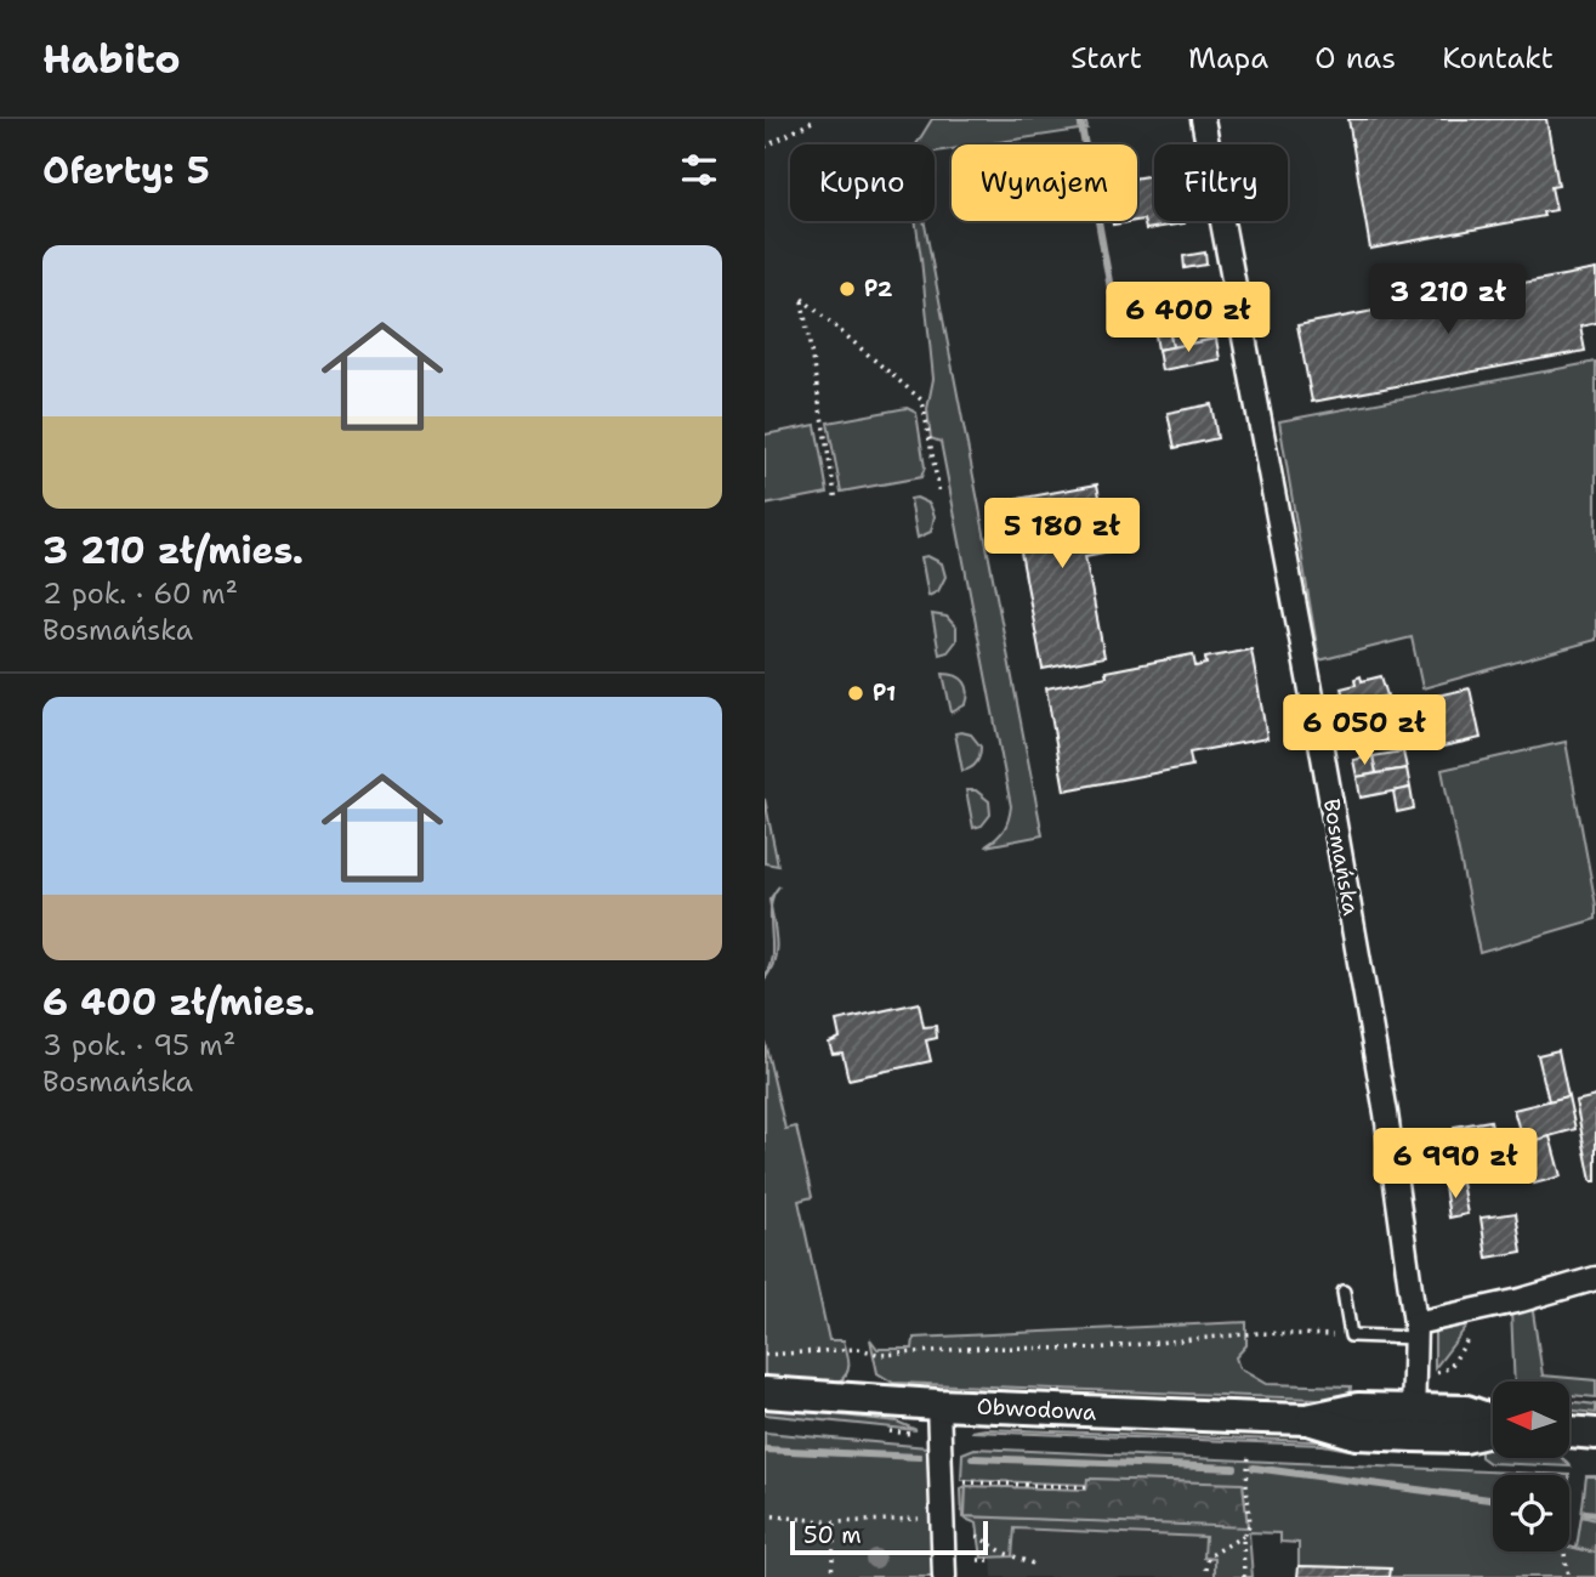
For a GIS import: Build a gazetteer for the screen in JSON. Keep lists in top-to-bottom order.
{
  "streets": {
    "main road": ["Obwodowa"],
    "street": ["Bosmańska"]
  },
  "crossings": [
    ["Bosmańska", "Obwodowa"]
  ],
  "places": ["P2", "P1"],
  "scale_bar": "50 m",
  "north": "left",
  "page": {
    "header": "Habito",
    "nav": [
      "Start",
      "Mapa",
      "O nas",
      "Kontakt"
    ],
    "heading": "Oferty: 5",
    "chip": ["Kupno", "Wynajem", "Filtry"],
    "list": [
      {
        "name": "3 210 zł/mies.",
        "note": "2 pok. · 60 m² · Bosmańska"
      },
      {
        "name": "6 400 zł/mies.",
        "note": "3 pok. · 95 m² · Bosmańska"
      }
    ],
    "price": [
      "3 210 zł",
      "6 400 zł",
      "5 180 zł",
      "6 050 zł",
      "6 990 zł"
    ],
    "scale": "50 m"
  }
}
